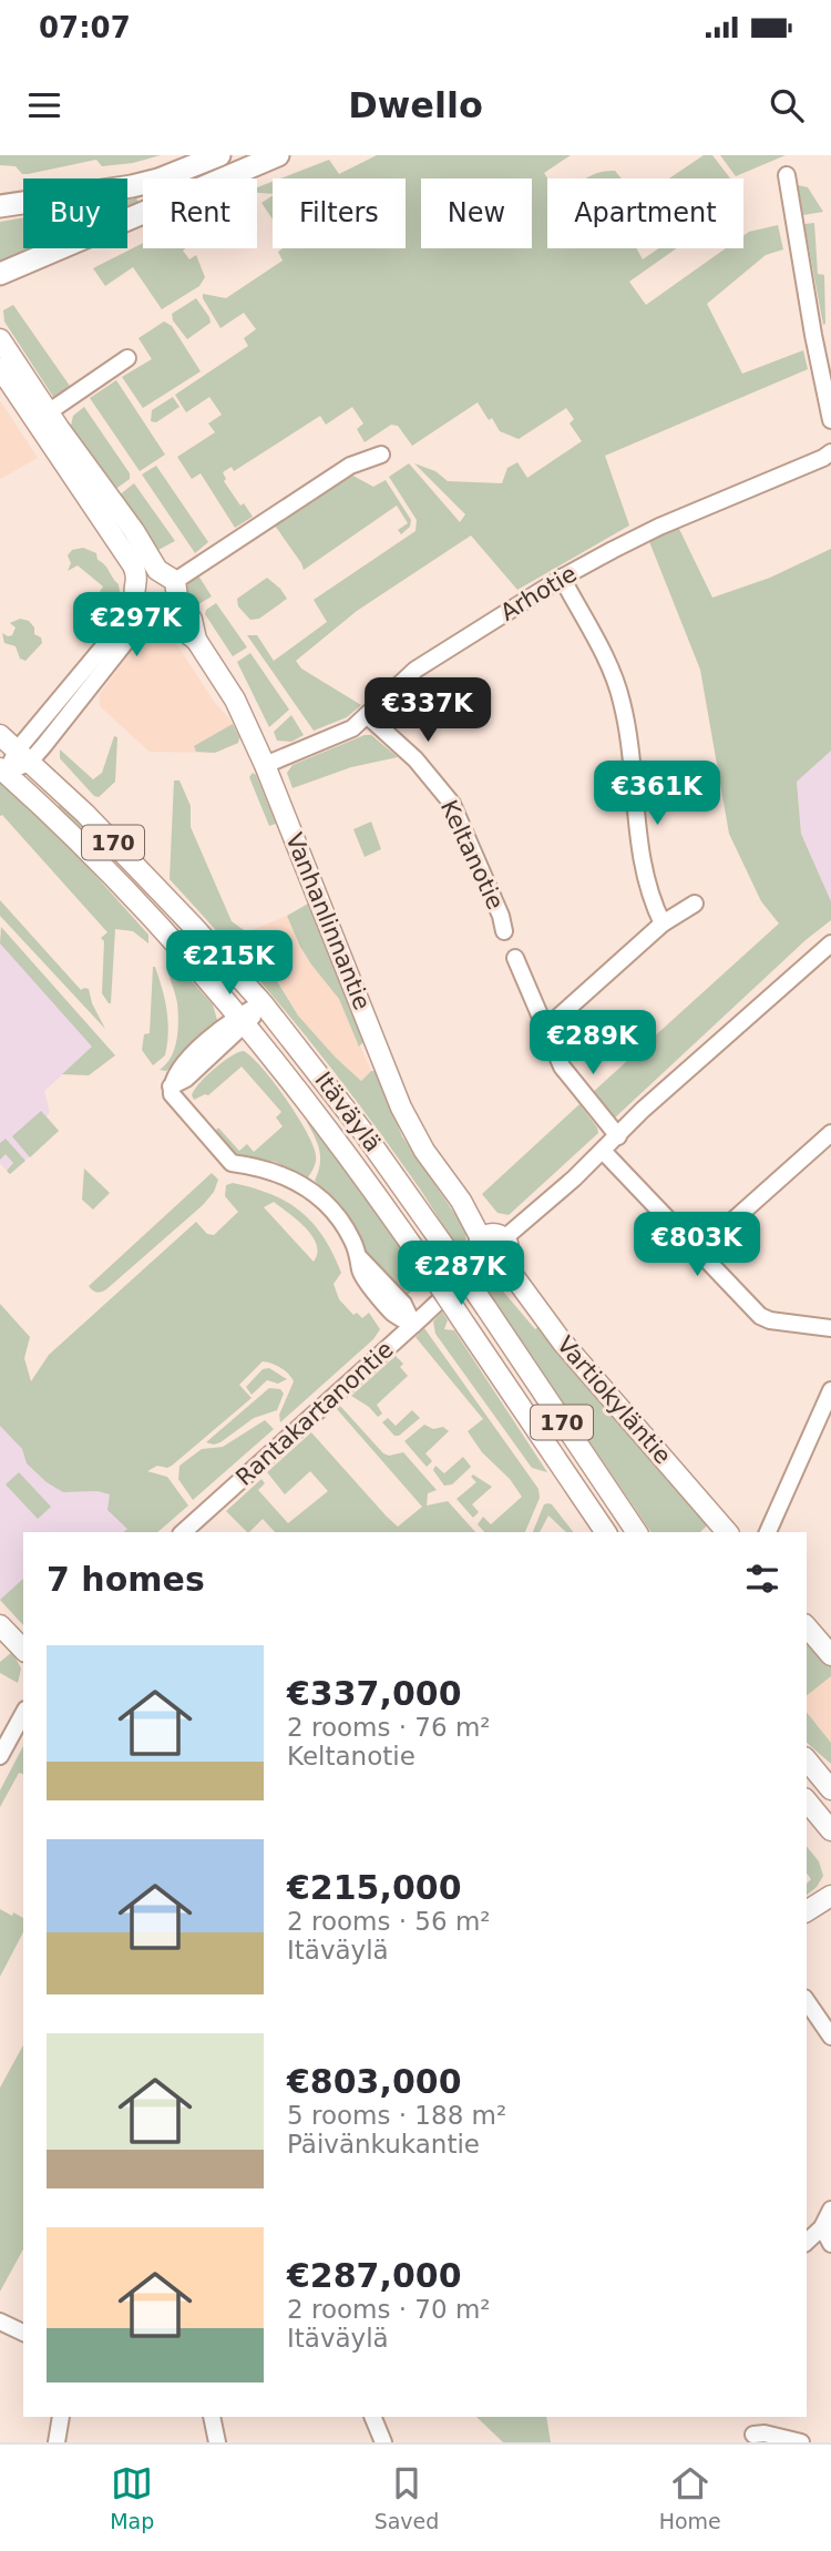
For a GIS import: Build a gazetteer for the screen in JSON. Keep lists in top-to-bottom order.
{
  "streets": {
    "main road": [
      "170",
      "Vanhanlinnantie",
      "Itäväylä",
      "Vartiokyläntie"
    ],
    "street": ["Arhotie", "Keltanotie", "Rantakartanontie"]
  },
  "crossings": [
    ["Arhotie", "Keltanotie"],
    ["Arhotie", "Vanhanlinnantie"],
    ["Vanhanlinnantie", "Vartiokyläntie"],
    ["Vanhanlinnantie", "Rantakartanontie"],
    ["Vartiokyläntie", "Rantakartanontie"]
  ],
  "page": {
    "status": "07:07",
    "header": "Dwello",
    "chip": [
      "Buy",
      "Rent",
      "Filters",
      "New",
      "Apartment"
    ],
    "price": [
      "€297K",
      "€337K",
      "€361K",
      "€215K",
      "€289K",
      "€803K",
      "€287K"
    ],
    "heading": "7 homes",
    "list": [
      {
        "name": "€337,000",
        "note": "2 rooms · 76 m² · Keltanotie"
      },
      {
        "name": "€215,000",
        "note": "2 rooms · 56 m² · Itäväylä"
      },
      {
        "name": "€803,000",
        "note": "5 rooms · 188 m² · Päivänkukantie"
      },
      {
        "name": "€287,000",
        "note": "2 rooms · 70 m² · Itäväylä"
      }
    ],
    "tabs": ["Map", "Saved", "Home"]
  }
}
